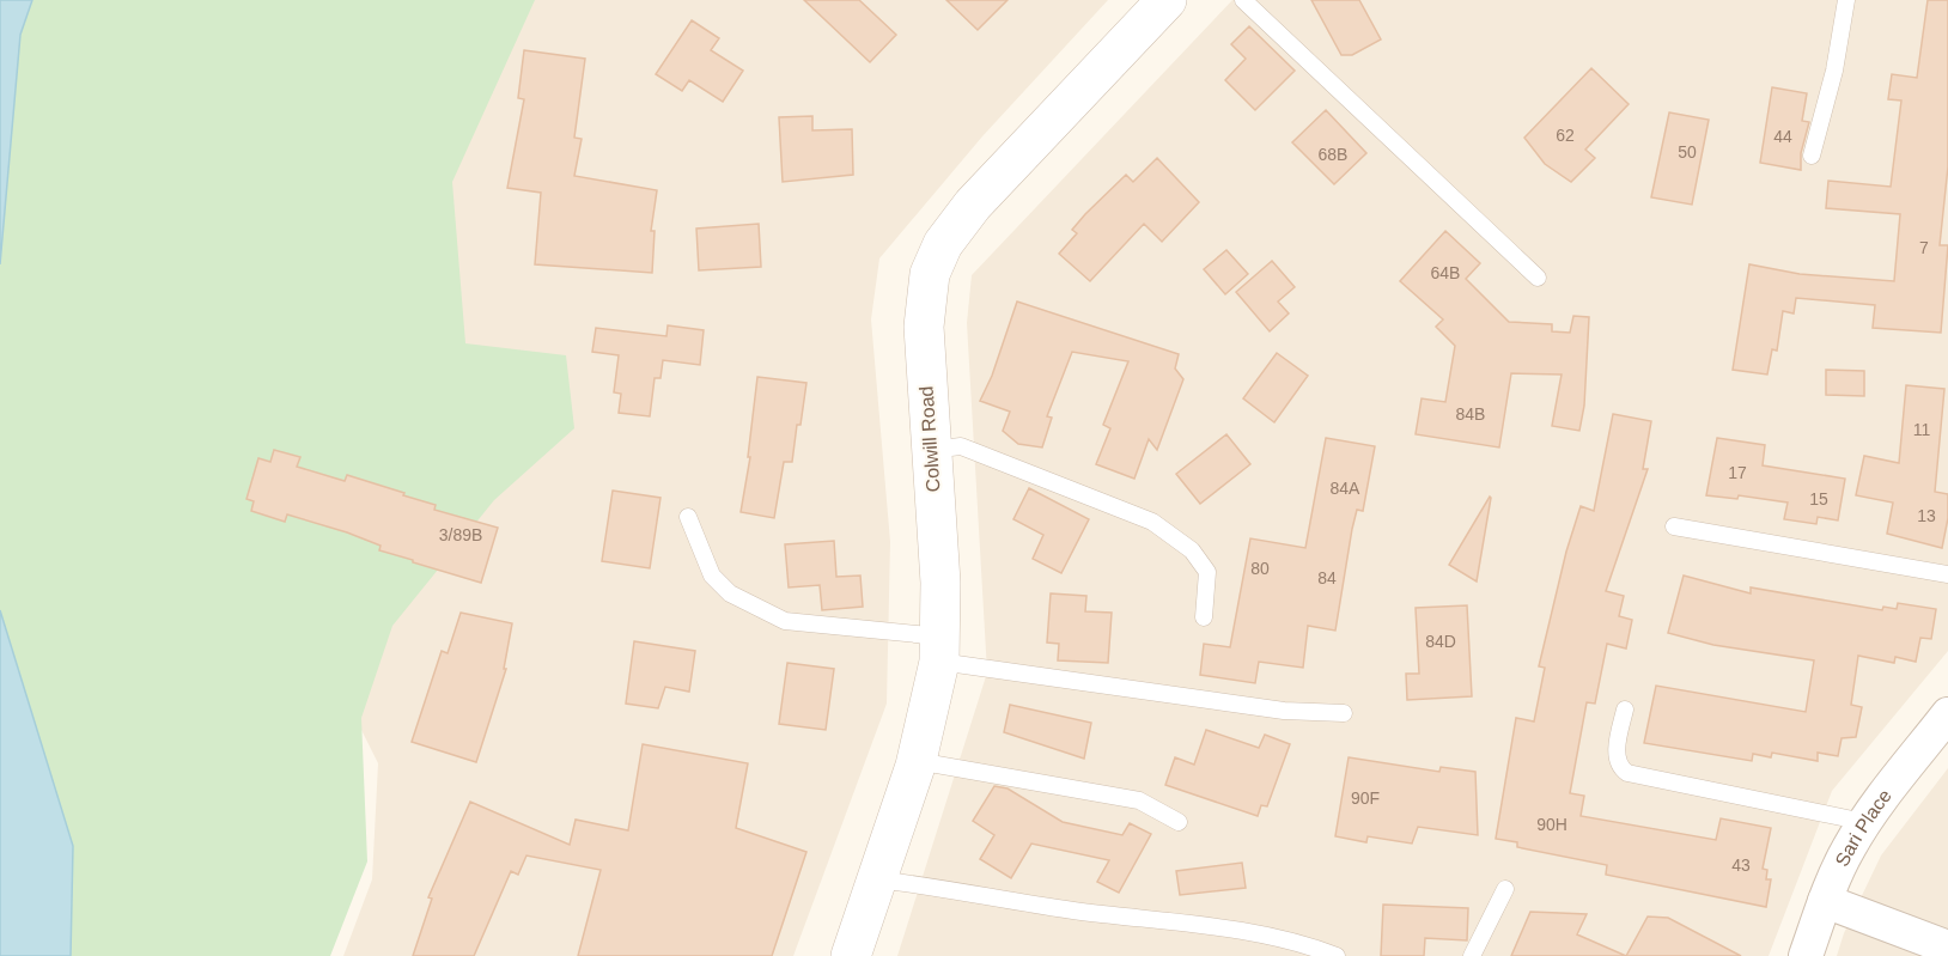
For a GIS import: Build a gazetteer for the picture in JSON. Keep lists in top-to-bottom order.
{
  "streets": {
    "street": ["Colwill Road", "Sari Place"]
  },
  "house_numbers": [
    "62",
    "44",
    "50",
    "68B",
    "7",
    "64B",
    "84B",
    "11",
    "17",
    "84A",
    "15",
    "13",
    "3/89B",
    "80",
    "84",
    "84D",
    "90F",
    "90H",
    "43"
  ]
}
